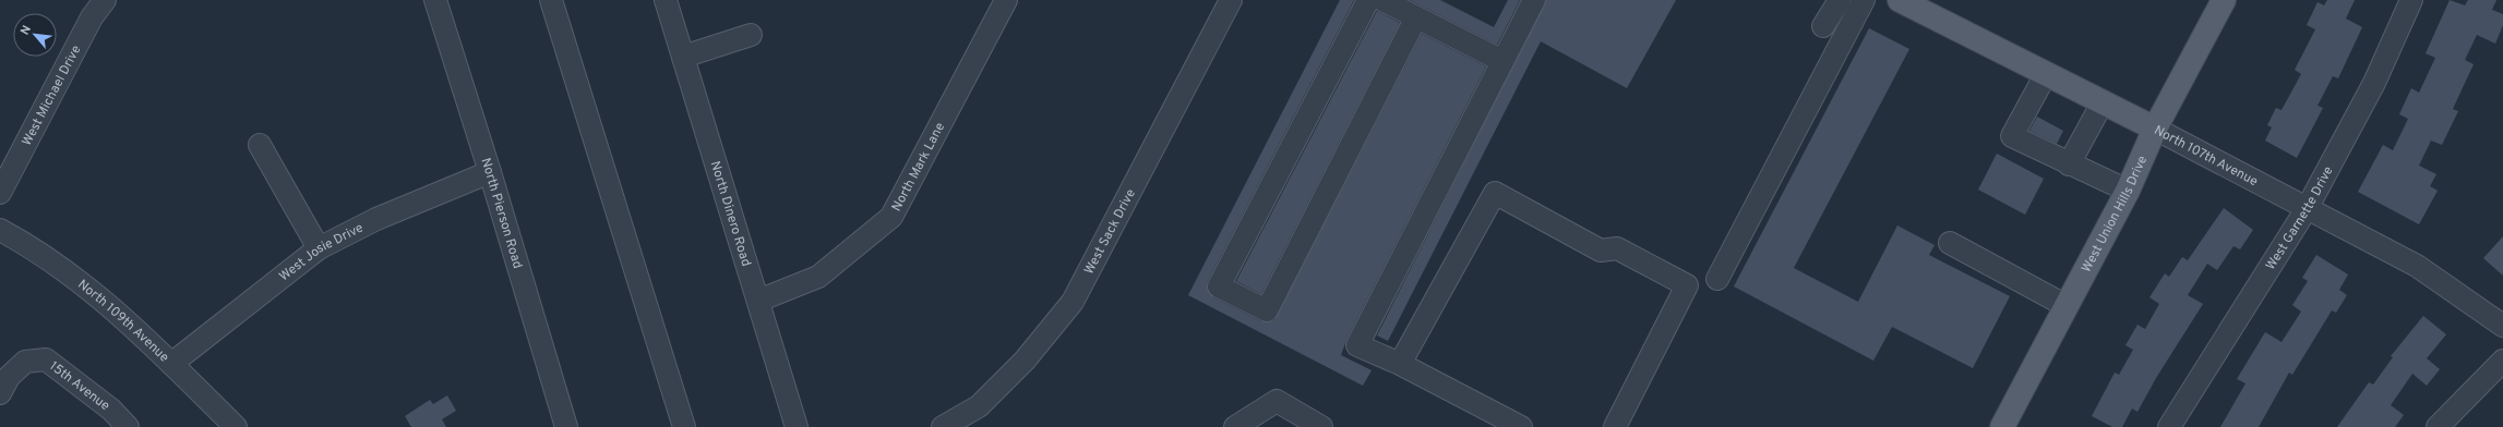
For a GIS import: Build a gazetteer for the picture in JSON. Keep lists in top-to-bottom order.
{
  "streets": {
    "main road": ["North 107th Avenue", "West Union Hills Drive"],
    "street": [
      "West Michael Drive",
      "North Mark Lane",
      "North Pierson Road",
      "North Dinero Road",
      "West Garnette Drive",
      "West Sack Drive",
      "West Josie Drive",
      "North 109th Avenue",
      "15th Avenue"
    ]
  },
  "crossings": [
    ["North 107th Avenue", "West Union Hills Drive"],
    ["North 107th Avenue", "West Garnette Drive"],
    ["North Mark Lane", "North Dinero Road"],
    ["North Pierson Road", "West Josie Drive"],
    ["West Josie Drive", "North 109th Avenue"]
  ],
  "north": "top left"
}
